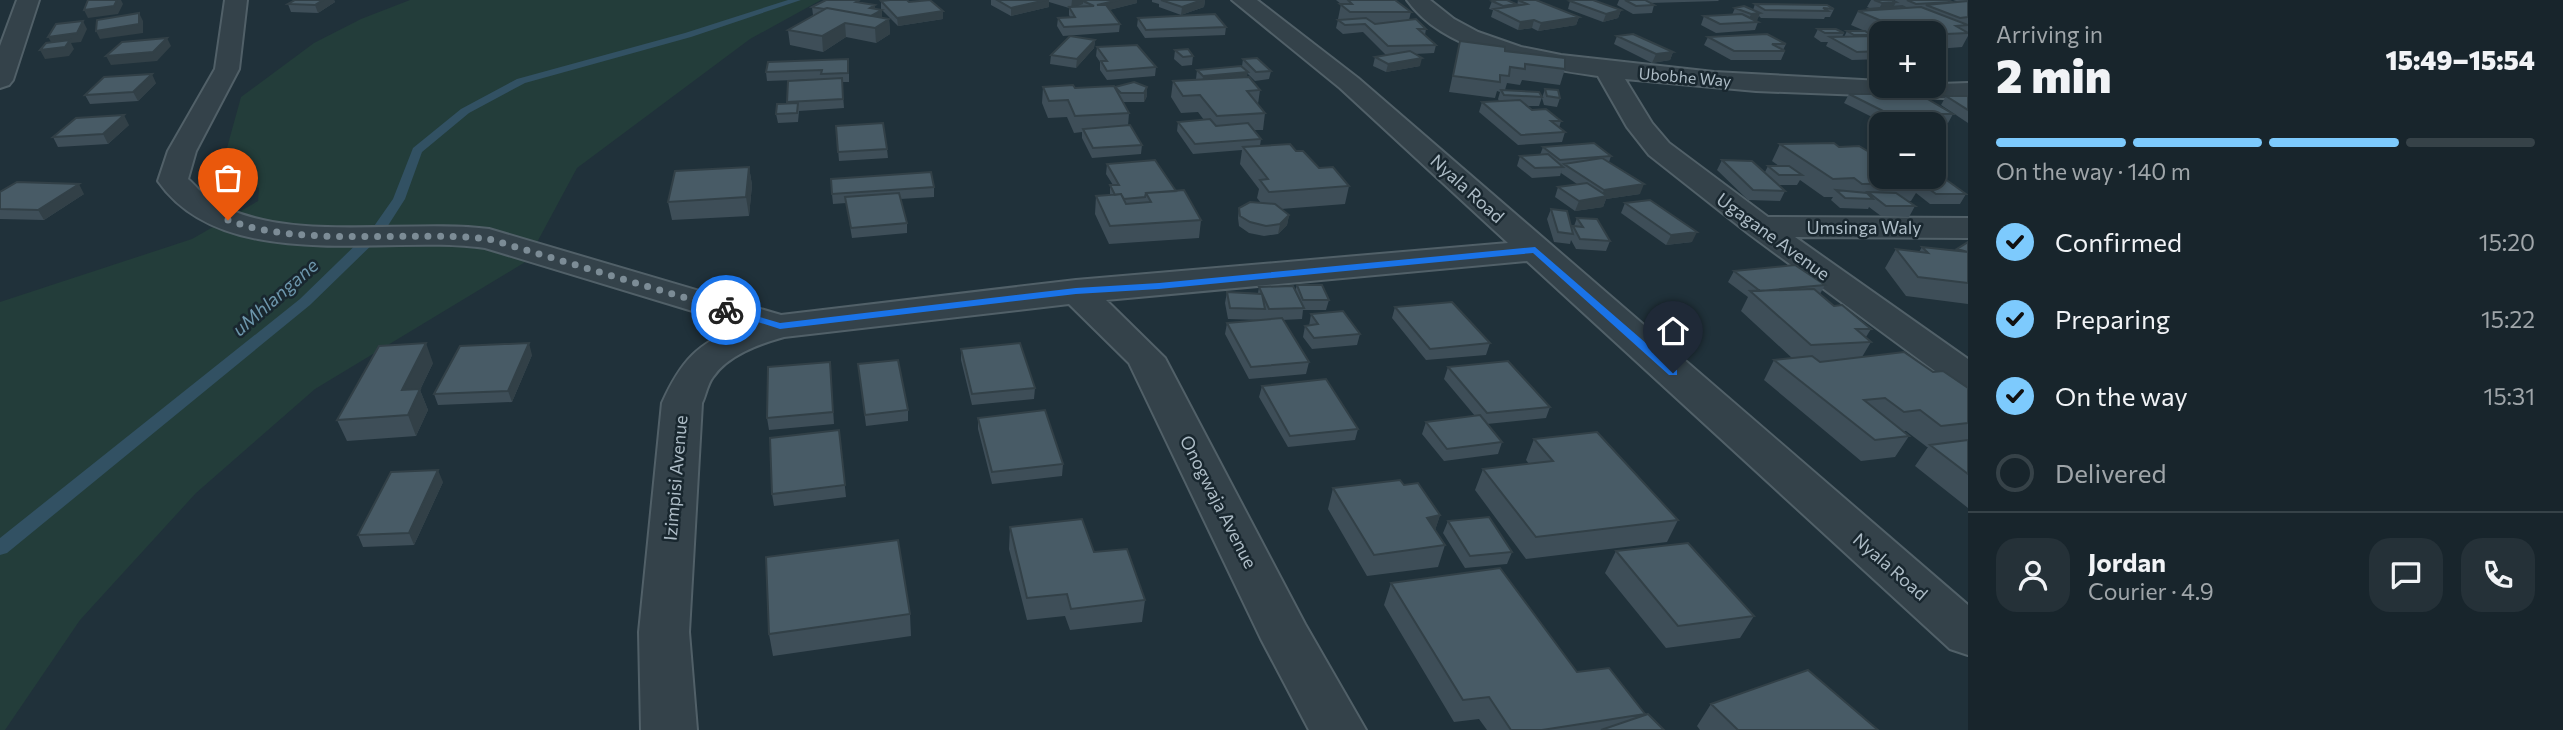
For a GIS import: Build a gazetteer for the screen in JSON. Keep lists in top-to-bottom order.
{
  "streets": {
    "street": [
      "Ubobhe Way",
      "Nyala Road",
      "Umsinga Waly",
      "Ugagane Avenue",
      "Izimpisi Avenue",
      "Onogwaja Avenue"
    ]
  },
  "crossings": [
    ["Ubobhe Way", "Ugagane Avenue"],
    ["Nyala Road", "Izimpisi Avenue"],
    ["Umsinga Waly", "Ugagane Avenue"],
    ["Izimpisi Avenue", "Onogwaja Avenue"]
  ],
  "water": ["uMhlangane"],
  "page": {
    "heading": ["2 min", "Arriving in", "15:49–15:54"],
    "panel": ["Jordan", "Courier · 4.9"],
    "map_buttons": ["+", "−"],
    "bar": "On the way · 140 m",
    "list": [
      ["Confirmed", "15:20"],
      ["Preparing", "15:22"],
      ["On the way", "15:31"],
      "Delivered"
    ]
  }
}
